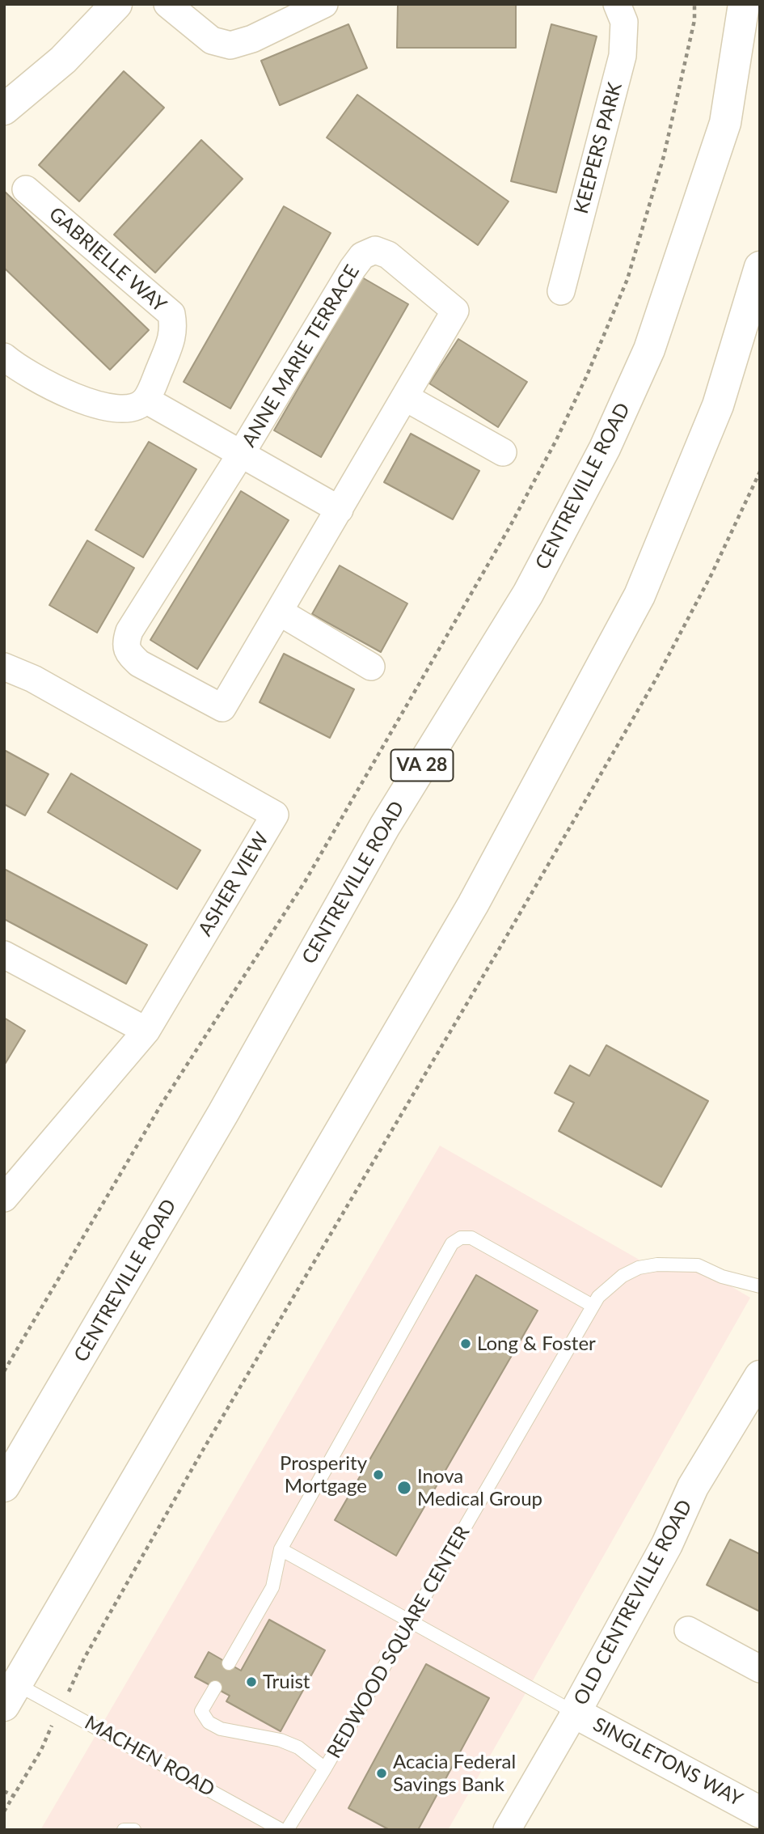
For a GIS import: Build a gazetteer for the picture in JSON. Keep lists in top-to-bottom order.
{
  "streets": {
    "main road": [
      "CENTREVILLE ROAD",
      "VA 28",
      "OLD CENTREVILLE ROAD",
      "SINGLETONS WAY"
    ],
    "street": [
      "KEEPERS PARK",
      "GABRIELLE WAY",
      "ANNE MARIE TERRACE",
      "ASHER VIEW"
    ],
    "lane": ["REDWOOD SQUARE CENTER", "MACHEN ROAD"]
  },
  "crossings": [
    ["OLD CENTREVILLE ROAD", "SINGLETONS WAY"]
  ],
  "places": [
    "Long & Foster",
    "Prosperity Mortgage",
    "Inova Medical Group",
    "Truist",
    "Acacia Federal Savings Bank"
  ]
}
